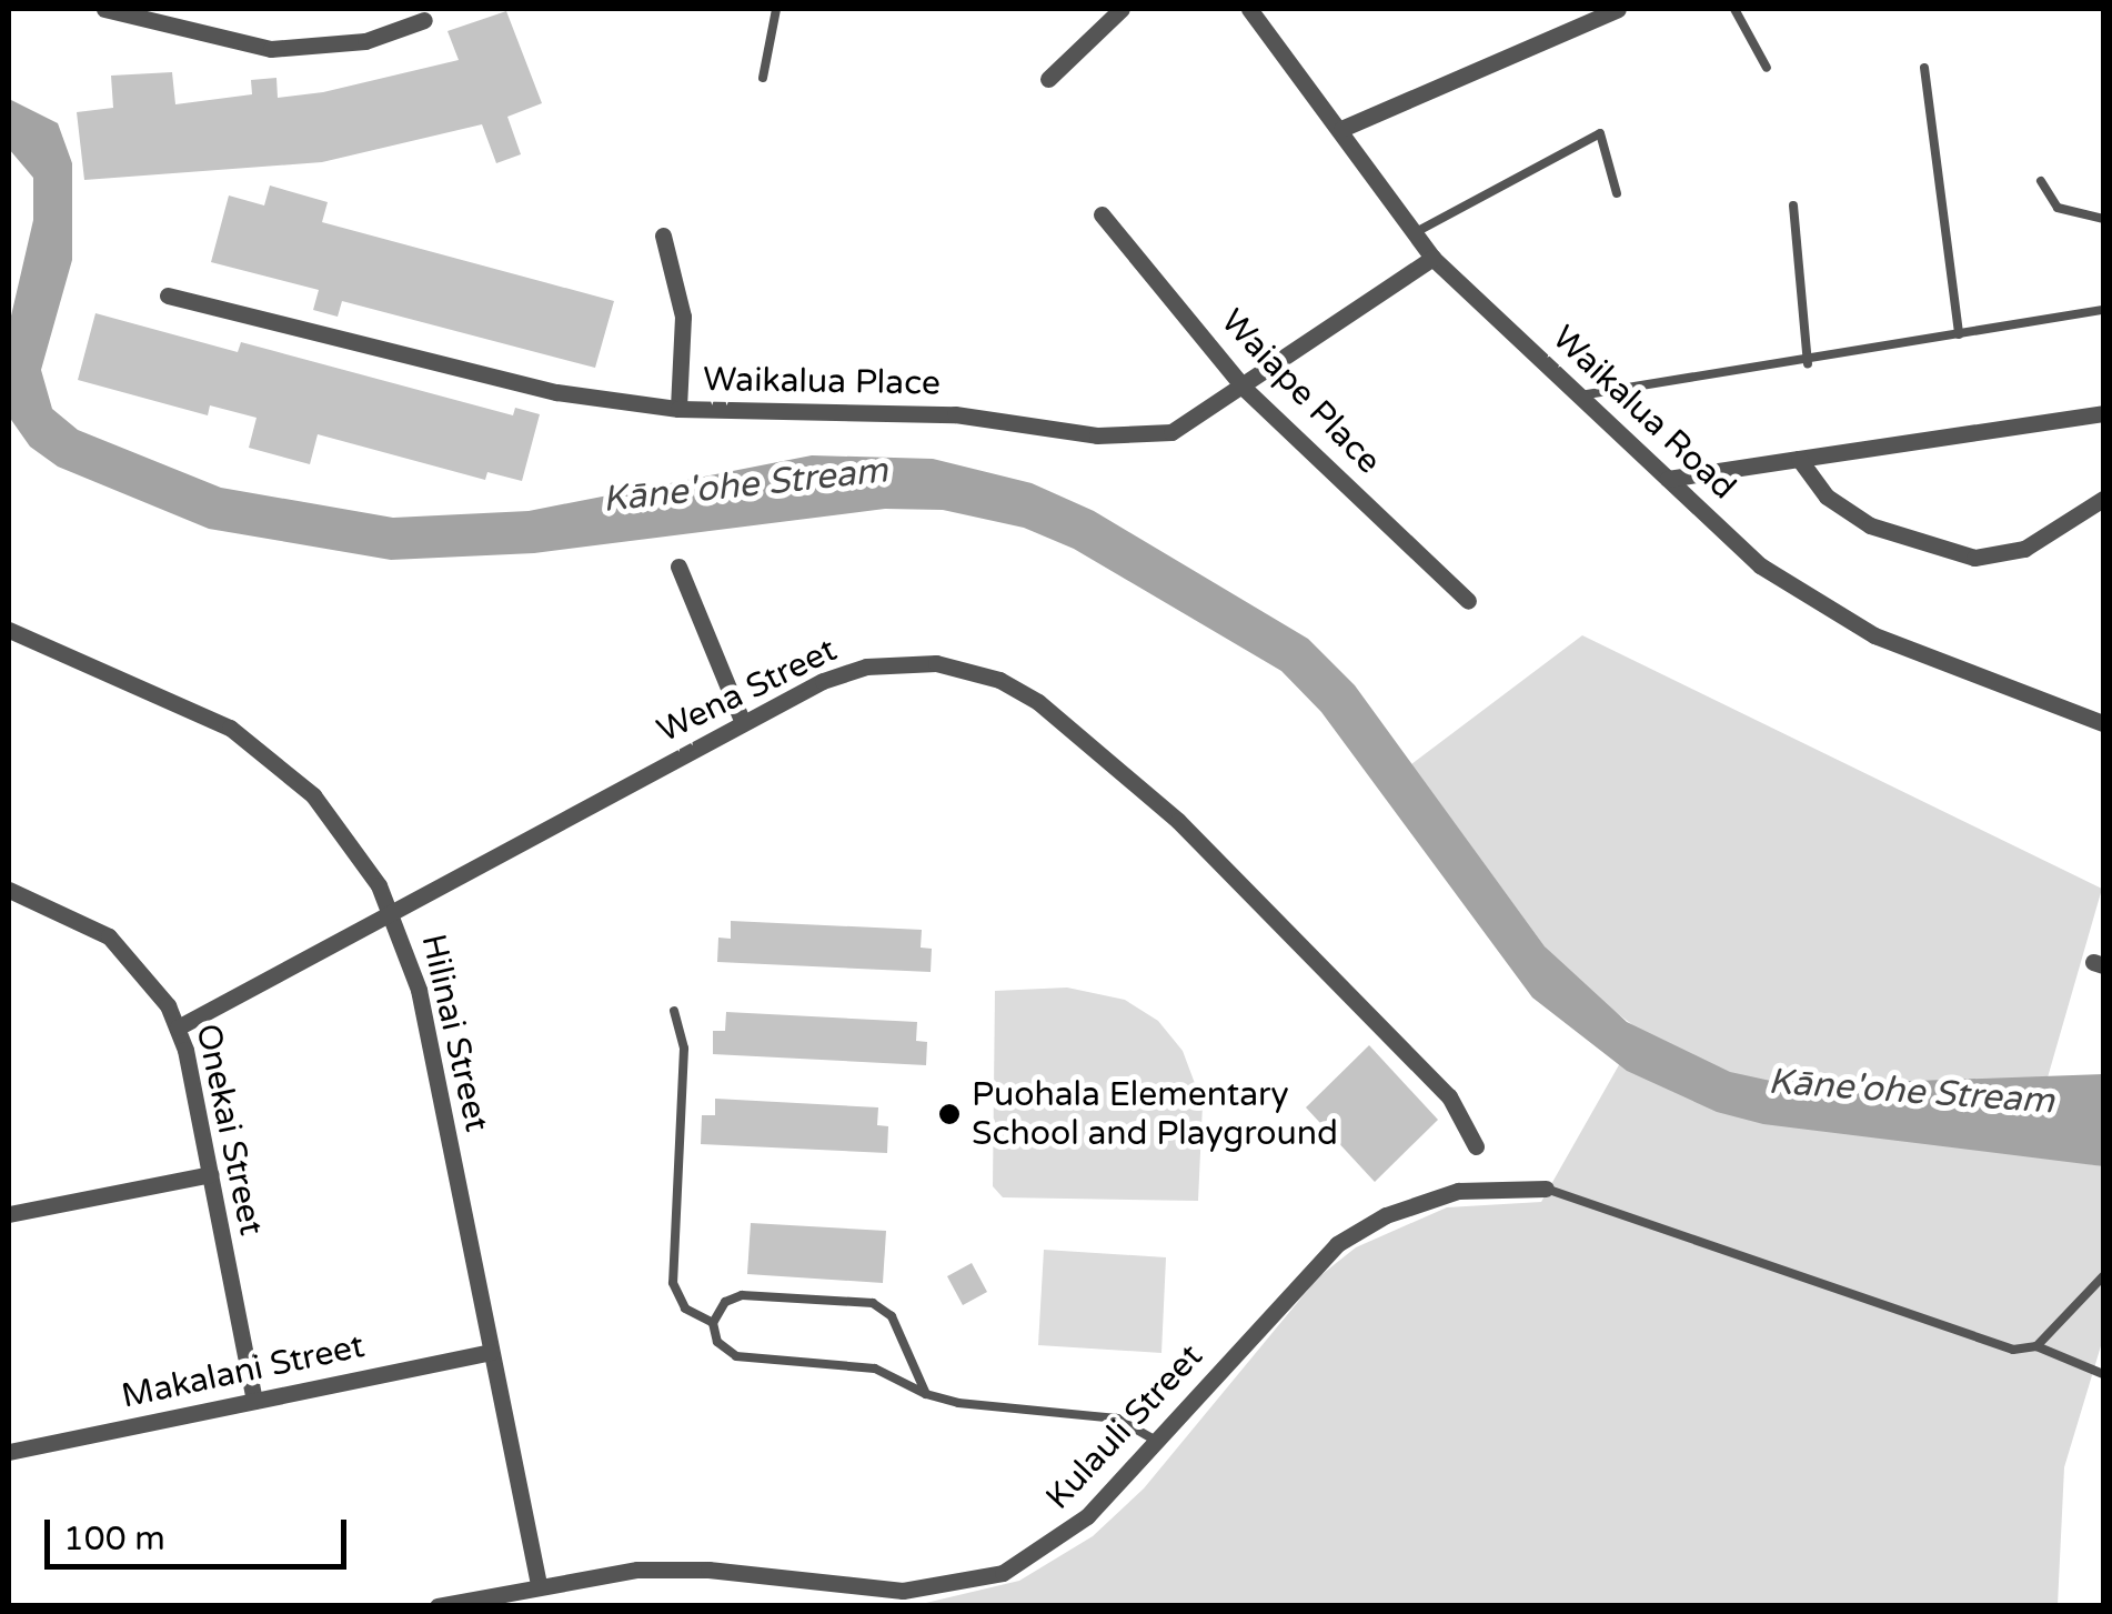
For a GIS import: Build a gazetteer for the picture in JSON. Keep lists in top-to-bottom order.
{
  "streets": {
    "street": [
      "Waikalua Place",
      "Waiape Place",
      "Waikalua Road",
      "Wena Street",
      "Hilinai Street",
      "Onekai Street",
      "Makalani Street",
      "Kulauli Street"
    ]
  },
  "crossings": [
    ["Waikalua Place", "Waiape Place"],
    ["Waikalua Place", "Waikalua Road"],
    ["Wena Street", "Hilinai Street"],
    ["Wena Street", "Onekai Street"],
    ["Hilinai Street", "Makalani Street"],
    ["Hilinai Street", "Kulauli Street"],
    ["Onekai Street", "Makalani Street"]
  ],
  "water": ["Kāne'ohe Stream"],
  "places": ["Puohala Elementary School and Playground"],
  "scale_bar": "100 m"
}
